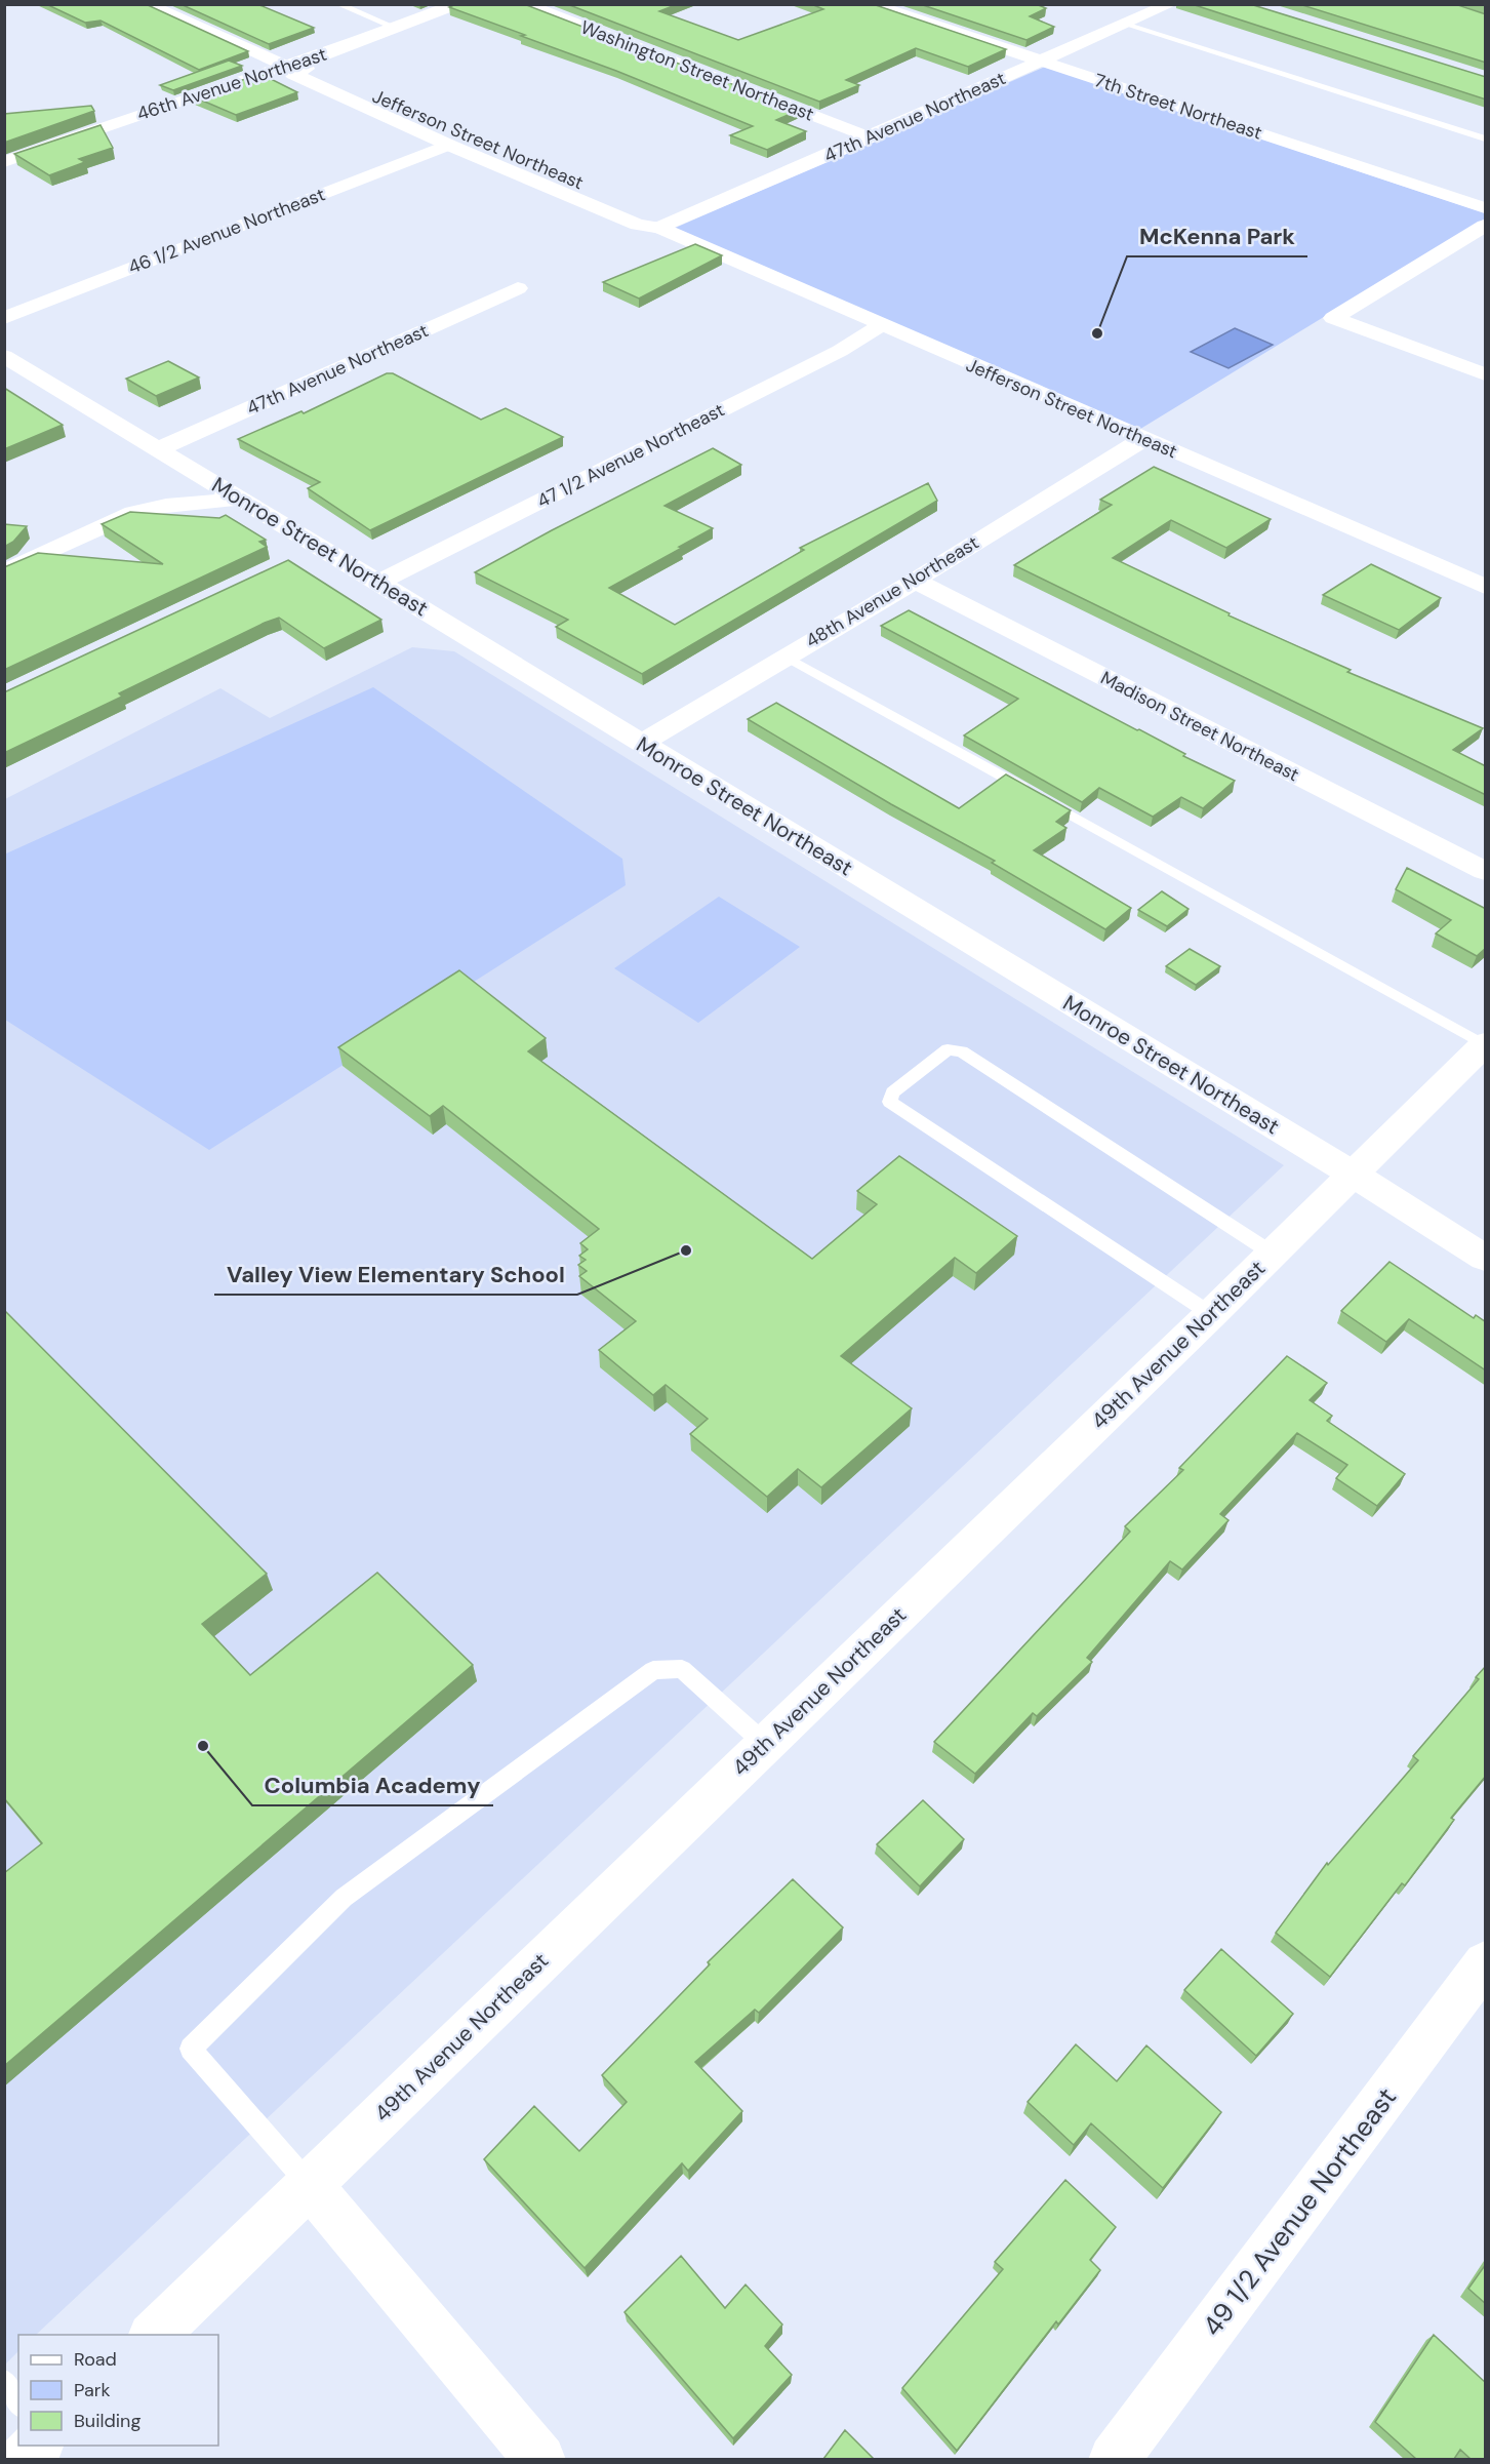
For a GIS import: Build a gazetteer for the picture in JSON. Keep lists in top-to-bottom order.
{
  "streets": {
    "street": [
      "Washington Street Northeast",
      "46th Avenue Northeast",
      "7th Street Northeast",
      "47th Avenue Northeast",
      "Jefferson Street Northeast",
      "46 1/2 Avenue Northeast",
      "47 1/2 Avenue Northeast",
      "Monroe Street Northeast",
      "48th Avenue Northeast",
      "Madison Street Northeast",
      "49th Avenue Northeast",
      "49 1/2 Avenue Northeast"
    ]
  },
  "crossings": [
    ["Washington Street Northeast", "47th Avenue Northeast"],
    ["46th Avenue Northeast", "Jefferson Street Northeast"],
    ["7th Street Northeast", "47th Avenue Northeast"],
    ["47th Avenue Northeast", "Jefferson Street Northeast"],
    ["47th Avenue Northeast", "Monroe Street Northeast"],
    ["Jefferson Street Northeast", "46 1/2 Avenue Northeast"],
    ["Jefferson Street Northeast", "47 1/2 Avenue Northeast"],
    ["Jefferson Street Northeast", "48th Avenue Northeast"],
    ["47 1/2 Avenue Northeast", "Monroe Street Northeast"],
    ["Monroe Street Northeast", "48th Avenue Northeast"],
    ["Monroe Street Northeast", "49th Avenue Northeast"],
    ["48th Avenue Northeast", "Madison Street Northeast"]
  ],
  "places": ["McKenna Park", "Valley View Elementary School", "Columbia Academy"],
  "legend": ["Road", "Park", "Building"]
}
